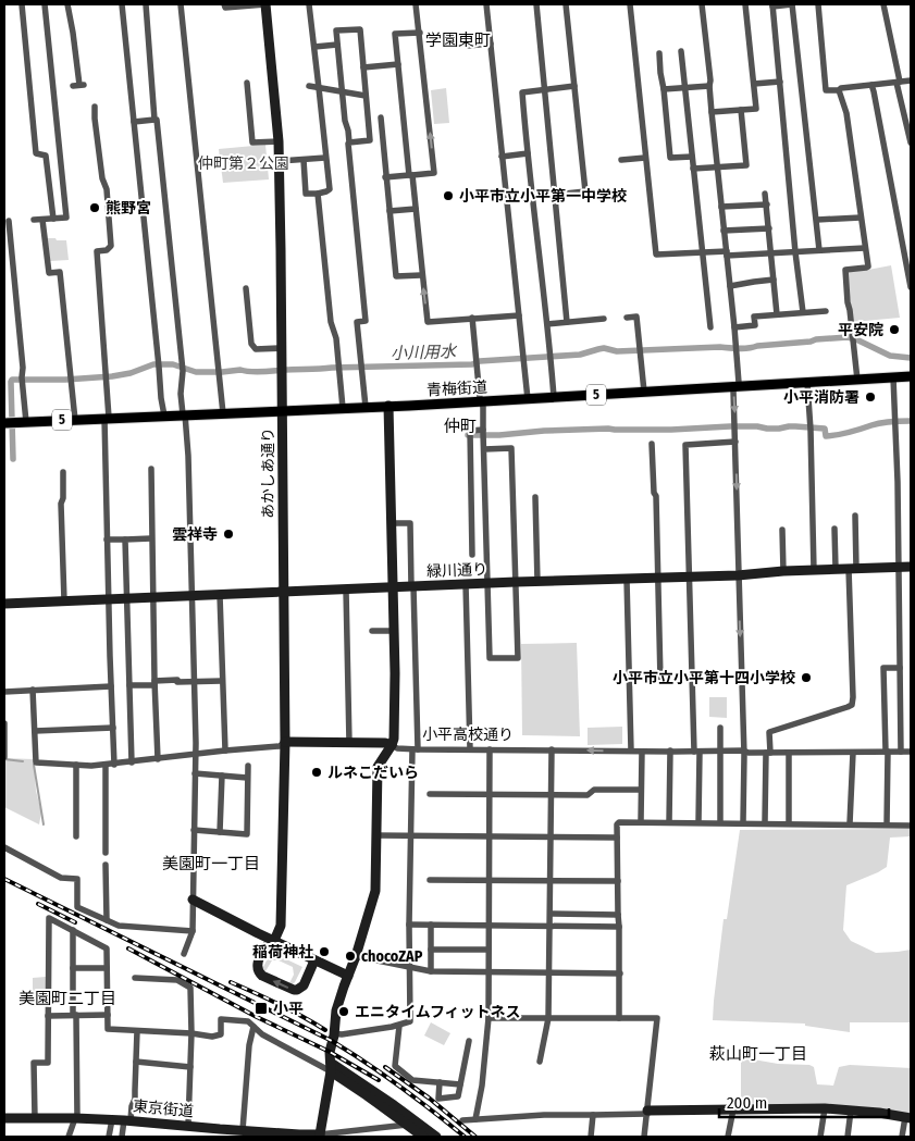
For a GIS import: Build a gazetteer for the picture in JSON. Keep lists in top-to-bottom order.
{
  "streets": {
    "main road": ["青梅街道", "5"],
    "street": [
      "あかしあ通り",
      "緑川通り",
      "小平高校通り",
      "東京街道"
    ]
  },
  "crossings": [
    ["青梅街道", "あかしあ通り"],
    ["あかしあ通り", "緑川通り"],
    ["あかしあ通り", "小平高校通り"]
  ],
  "districts": [
    "学園東町",
    "仲町",
    "美園町一丁目",
    "美園町二丁目",
    "萩山町一丁目"
  ],
  "water": ["小川用水"],
  "parks": ["仲町第２公園"],
  "places": {
    "other": [
      "小平市立小平第一中学校",
      "熊野宮",
      "平安院",
      "小平消防署",
      "雲祥寺",
      "小平市立小平第十四小学校",
      "ルネこだいら",
      "稲荷神社",
      "chocoZAP",
      "エニタイムフィットネス"
    ],
    "transit": ["小平"]
  },
  "scale_bar": "200 m"
}
